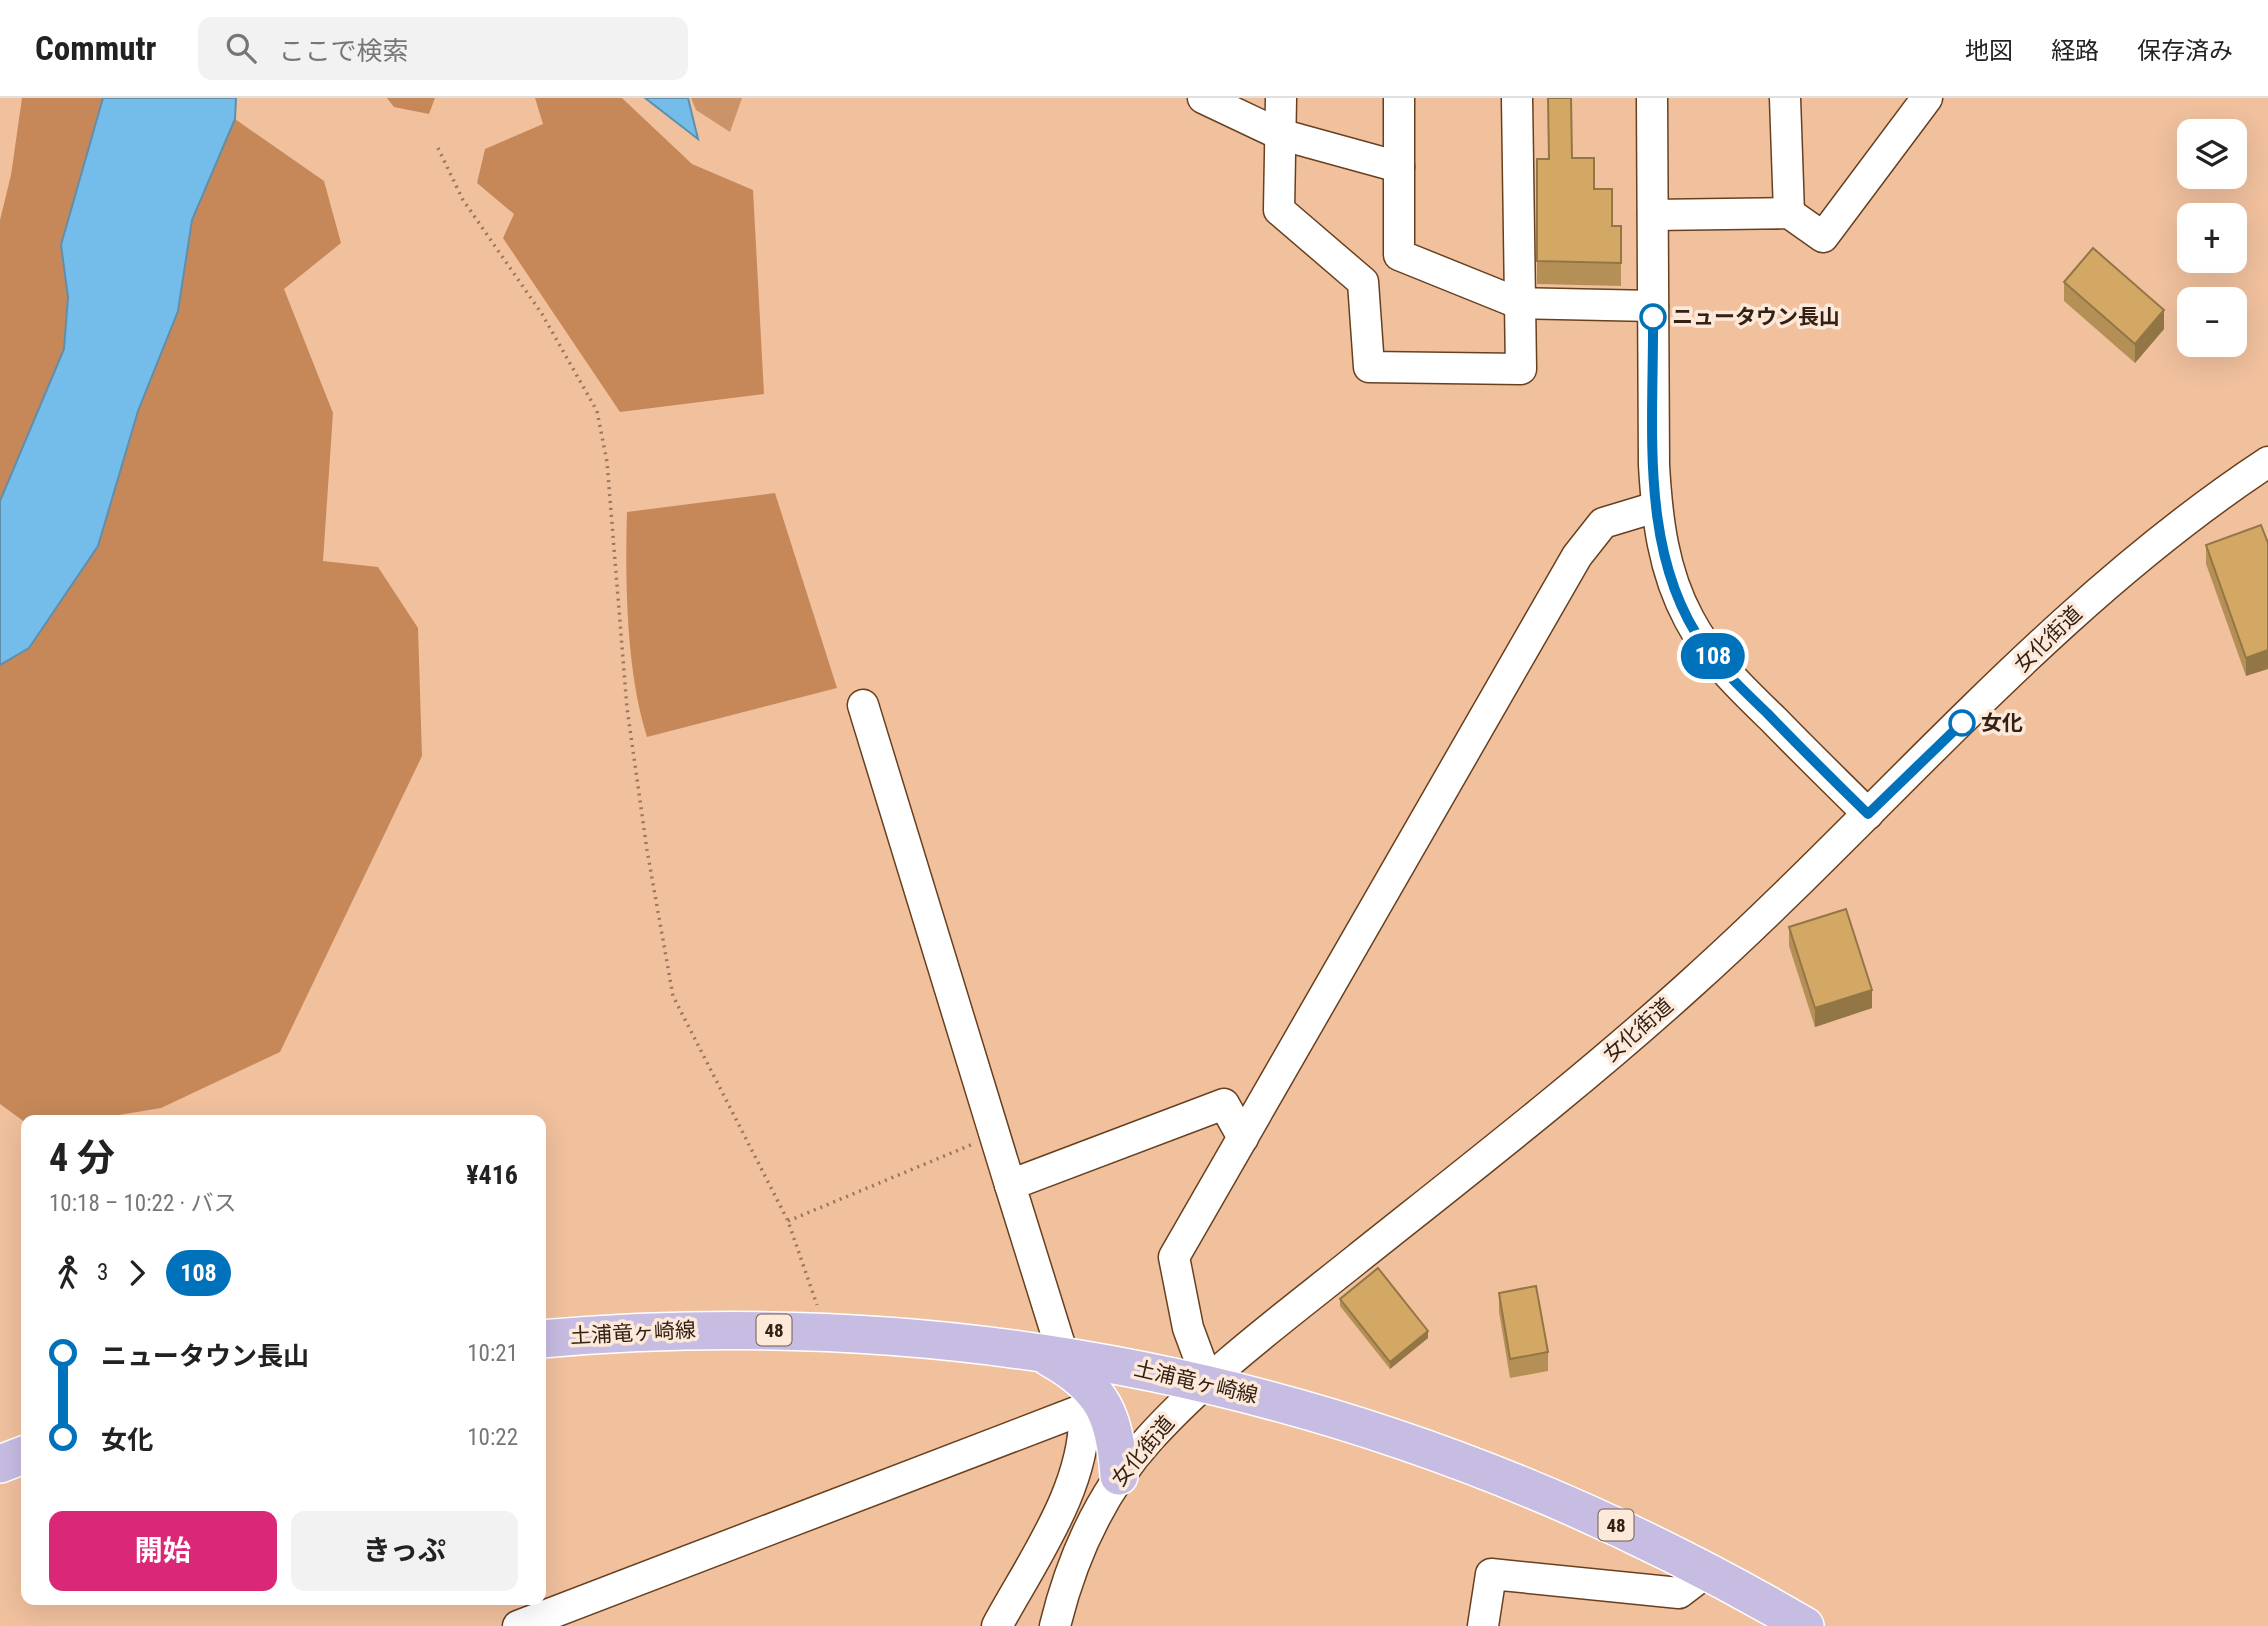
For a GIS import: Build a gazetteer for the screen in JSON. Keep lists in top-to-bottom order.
{
  "streets": {
    "main road": ["48", "土浦竜ヶ崎線"],
    "street": ["女化街道"]
  },
  "crossings": [
    ["女化街道", "土浦竜ヶ崎線"]
  ],
  "places": ["ニュータウン長山", "女化"],
  "lines": ["bus line 108"],
  "page": {
    "header": "Commutr",
    "search": "ここで検索",
    "nav": ["地図", "経路", "保存済み"],
    "on_map": "108",
    "map_buttons": ["+", "−"],
    "heading": ["4 分", "10:18 – 10:22 · バス", "¥416"],
    "legs": ["3", "108"],
    "list": [
      {
        "name": "ニュータウン長山",
        "value": "10:21"
      },
      {
        "name": "女化",
        "value": "10:22"
      }
    ],
    "buttons": ["開始", "きっぷ"]
  }
}
